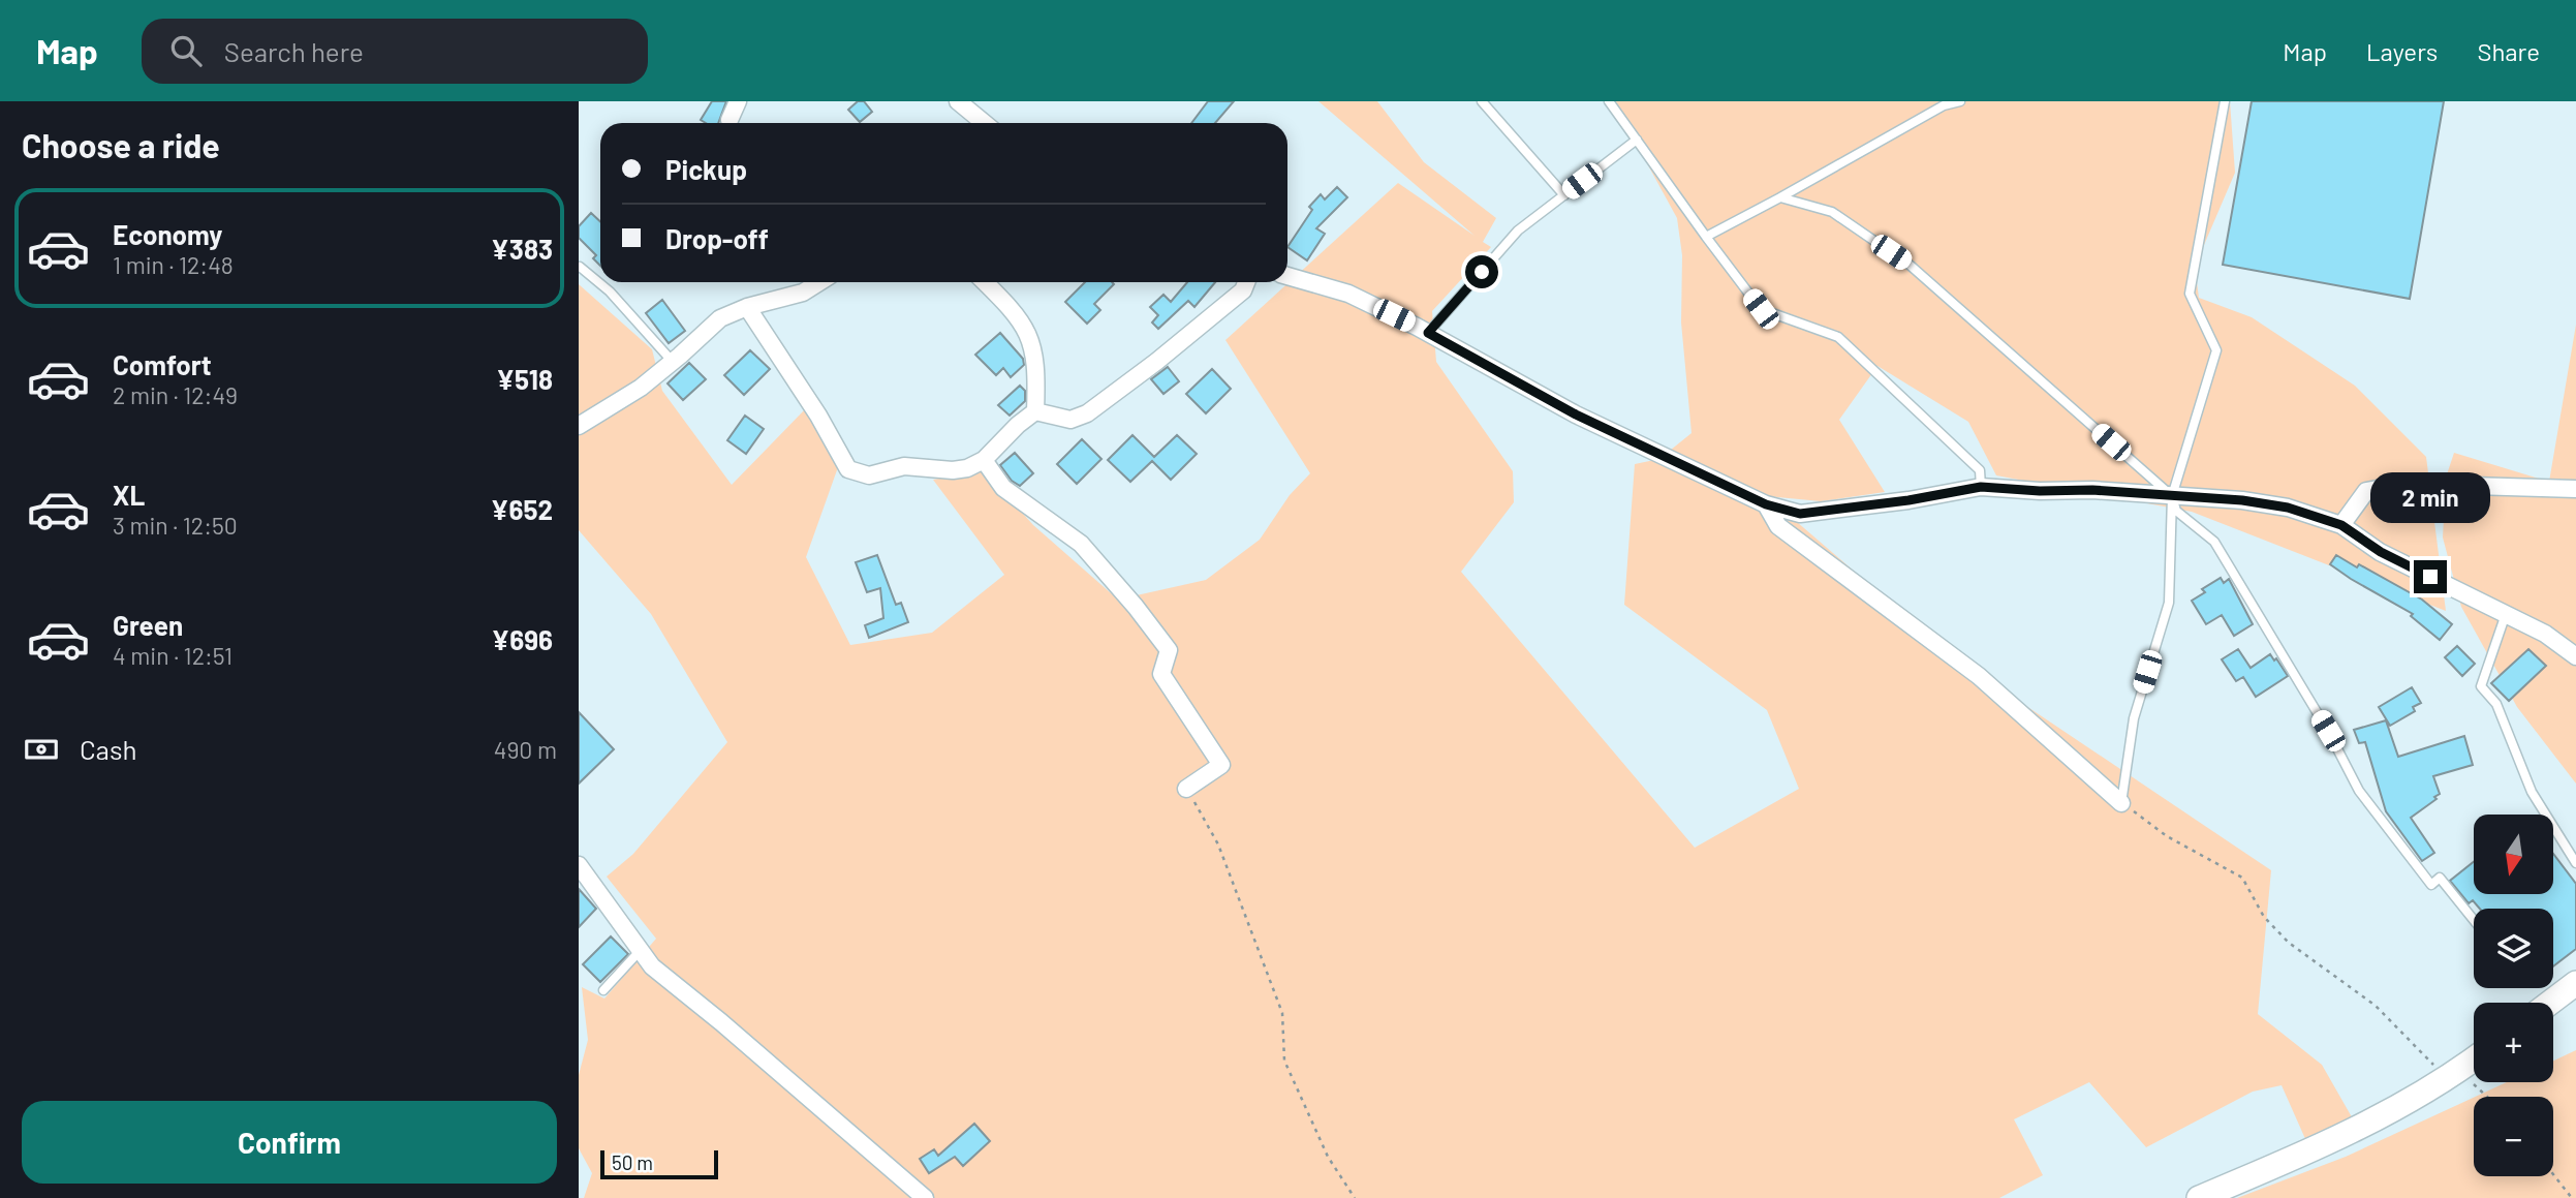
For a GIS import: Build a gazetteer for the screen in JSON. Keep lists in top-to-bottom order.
{
  "scale_bar": "50 m",
  "north": "bottom",
  "page": {
    "header": "Map",
    "search": "Search here",
    "nav": ["Map", "Layers", "Share"],
    "heading": "Choose a ride",
    "banner": ["Pickup", "Drop-off"],
    "list": [
      {
        "name": "Economy",
        "note": "1 min · 12:48",
        "value": "¥383"
      },
      {
        "name": "Comfort",
        "note": "2 min · 12:49",
        "value": "¥518"
      },
      {
        "name": "XL",
        "note": "3 min · 12:50",
        "value": "¥652"
      },
      {
        "name": "Green",
        "note": "4 min · 12:51",
        "value": "¥696"
      }
    ],
    "bubble": "2 min",
    "pay": ["Cash", "490 m"],
    "map_buttons": ["+", "−"],
    "buttons": "Confirm",
    "scale": "50 m"
  }
}
